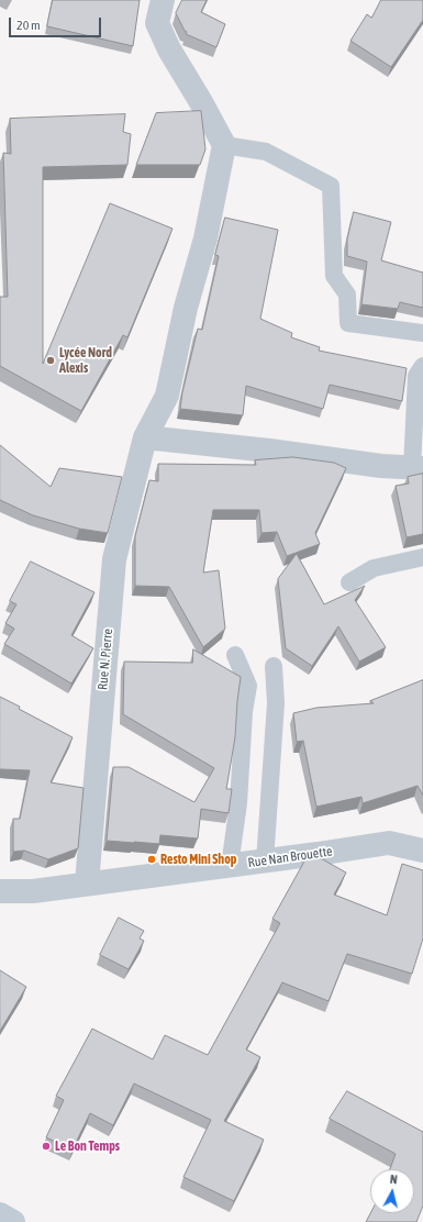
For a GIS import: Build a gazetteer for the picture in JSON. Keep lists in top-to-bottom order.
{
  "streets": {
    "street": ["Rue N. Pierre", "Rue Nan Brouette"]
  },
  "crossings": [
    ["Rue N. Pierre", "Rue Nan Brouette"]
  ],
  "places": ["Lycée Nord Alexis", "Resto Mini Shop", "Le Bon Temps"],
  "scale_bar": "20 m",
  "north": "top"
}
